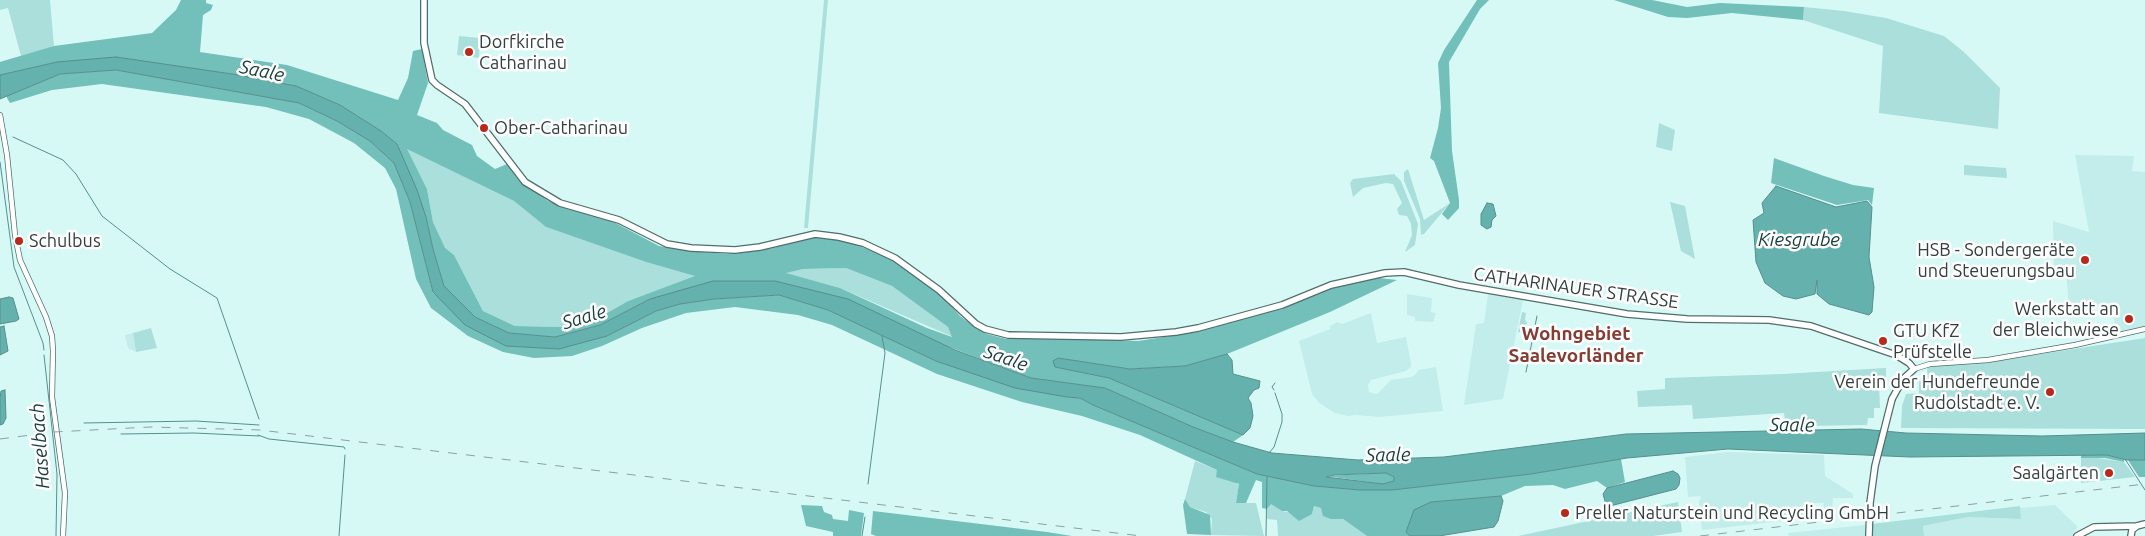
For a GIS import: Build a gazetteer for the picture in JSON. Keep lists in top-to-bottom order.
{
  "streets": {
    "main road": ["CATHARINAUER STRASSE"]
  },
  "districts": ["Wohngebiet Saalevorländer"],
  "water": ["Saale", "Kiesgrube", "Haselbach"],
  "places": [
    "Dorfkirche Catharinau",
    "Ober-Catharinau",
    "Schulbus",
    "HSB - Sondergeräte und Steuerungsbau",
    "Werkstatt an der Bleichwiese",
    "GTU KfZ Prüfstelle",
    "Verein der Hundefreunde Rudolstadt e. V.",
    "Saalgärten",
    "Preller Naturstein und Recycling GmbH"
  ]
}
